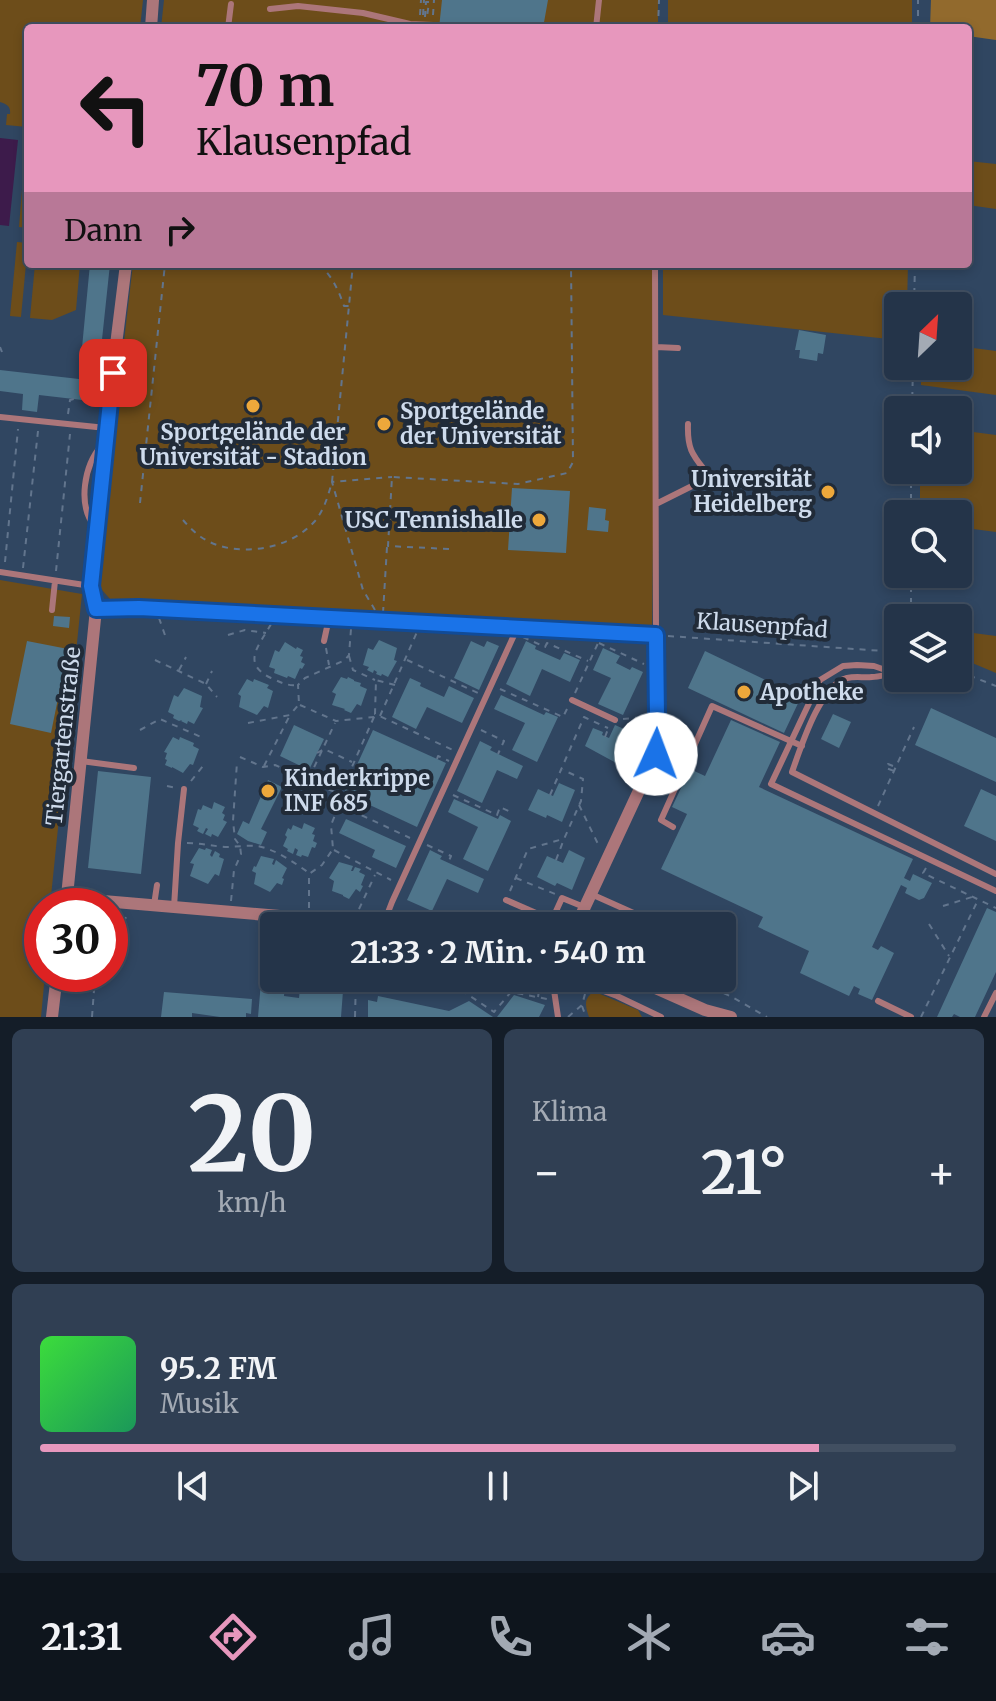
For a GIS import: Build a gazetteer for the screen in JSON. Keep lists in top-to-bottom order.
{
  "streets": {
    "street": ["Tiergartenstraße"],
    "path": ["Klausenpfad"]
  },
  "places": [
    "Sportgelände der Universität - Stadion",
    "Sportgelände der Universität",
    "Universität Heidelberg",
    "USC Tennishalle",
    "Apotheke",
    "Kinderkrippe INF 685"
  ],
  "north": "top right",
  "page": {
    "turn": ["70 m", "Klausenpfad"],
    "then": "Dann",
    "limit": "30",
    "trip": "21:33 · 2 Min. · 540 m",
    "tile": [
      ["20", "km/h"],
      "Klima"
    ],
    "heat": ["−", "21°", "+"],
    "song": ["95.2 FM", "Musik"],
    "tabs": "21:31"
  }
}
